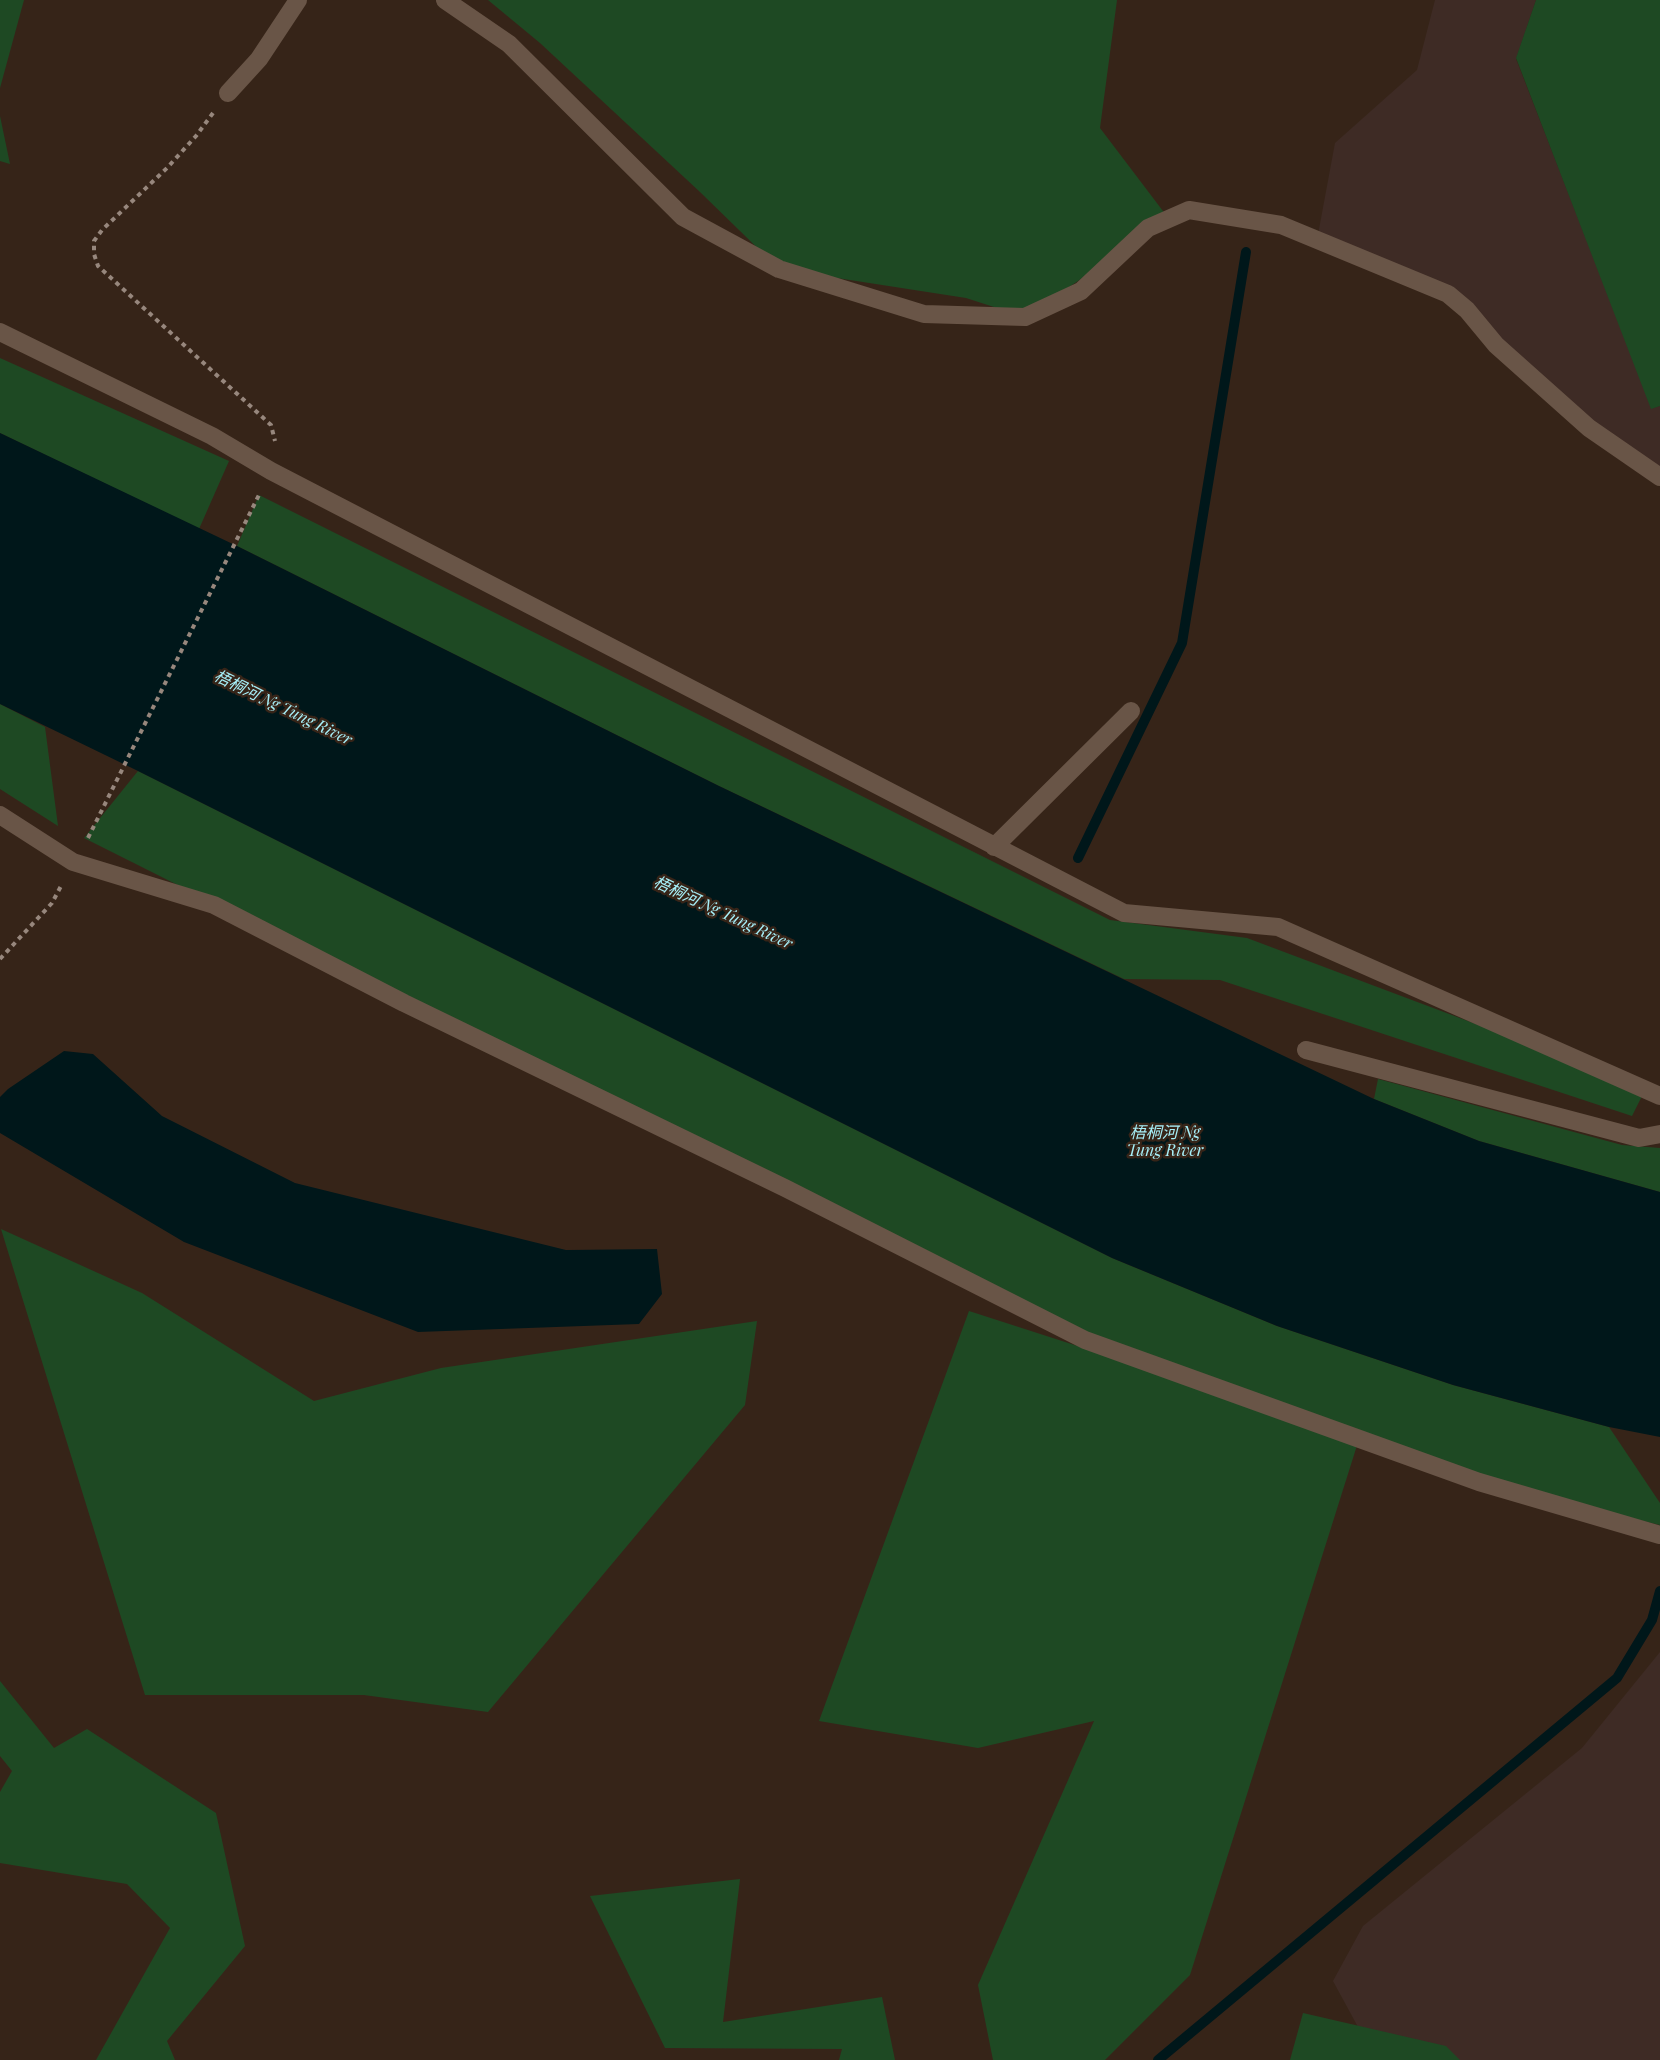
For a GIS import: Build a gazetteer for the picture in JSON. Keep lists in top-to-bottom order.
{
  "water": ["梧桐河 Ng Tung River"]
}
